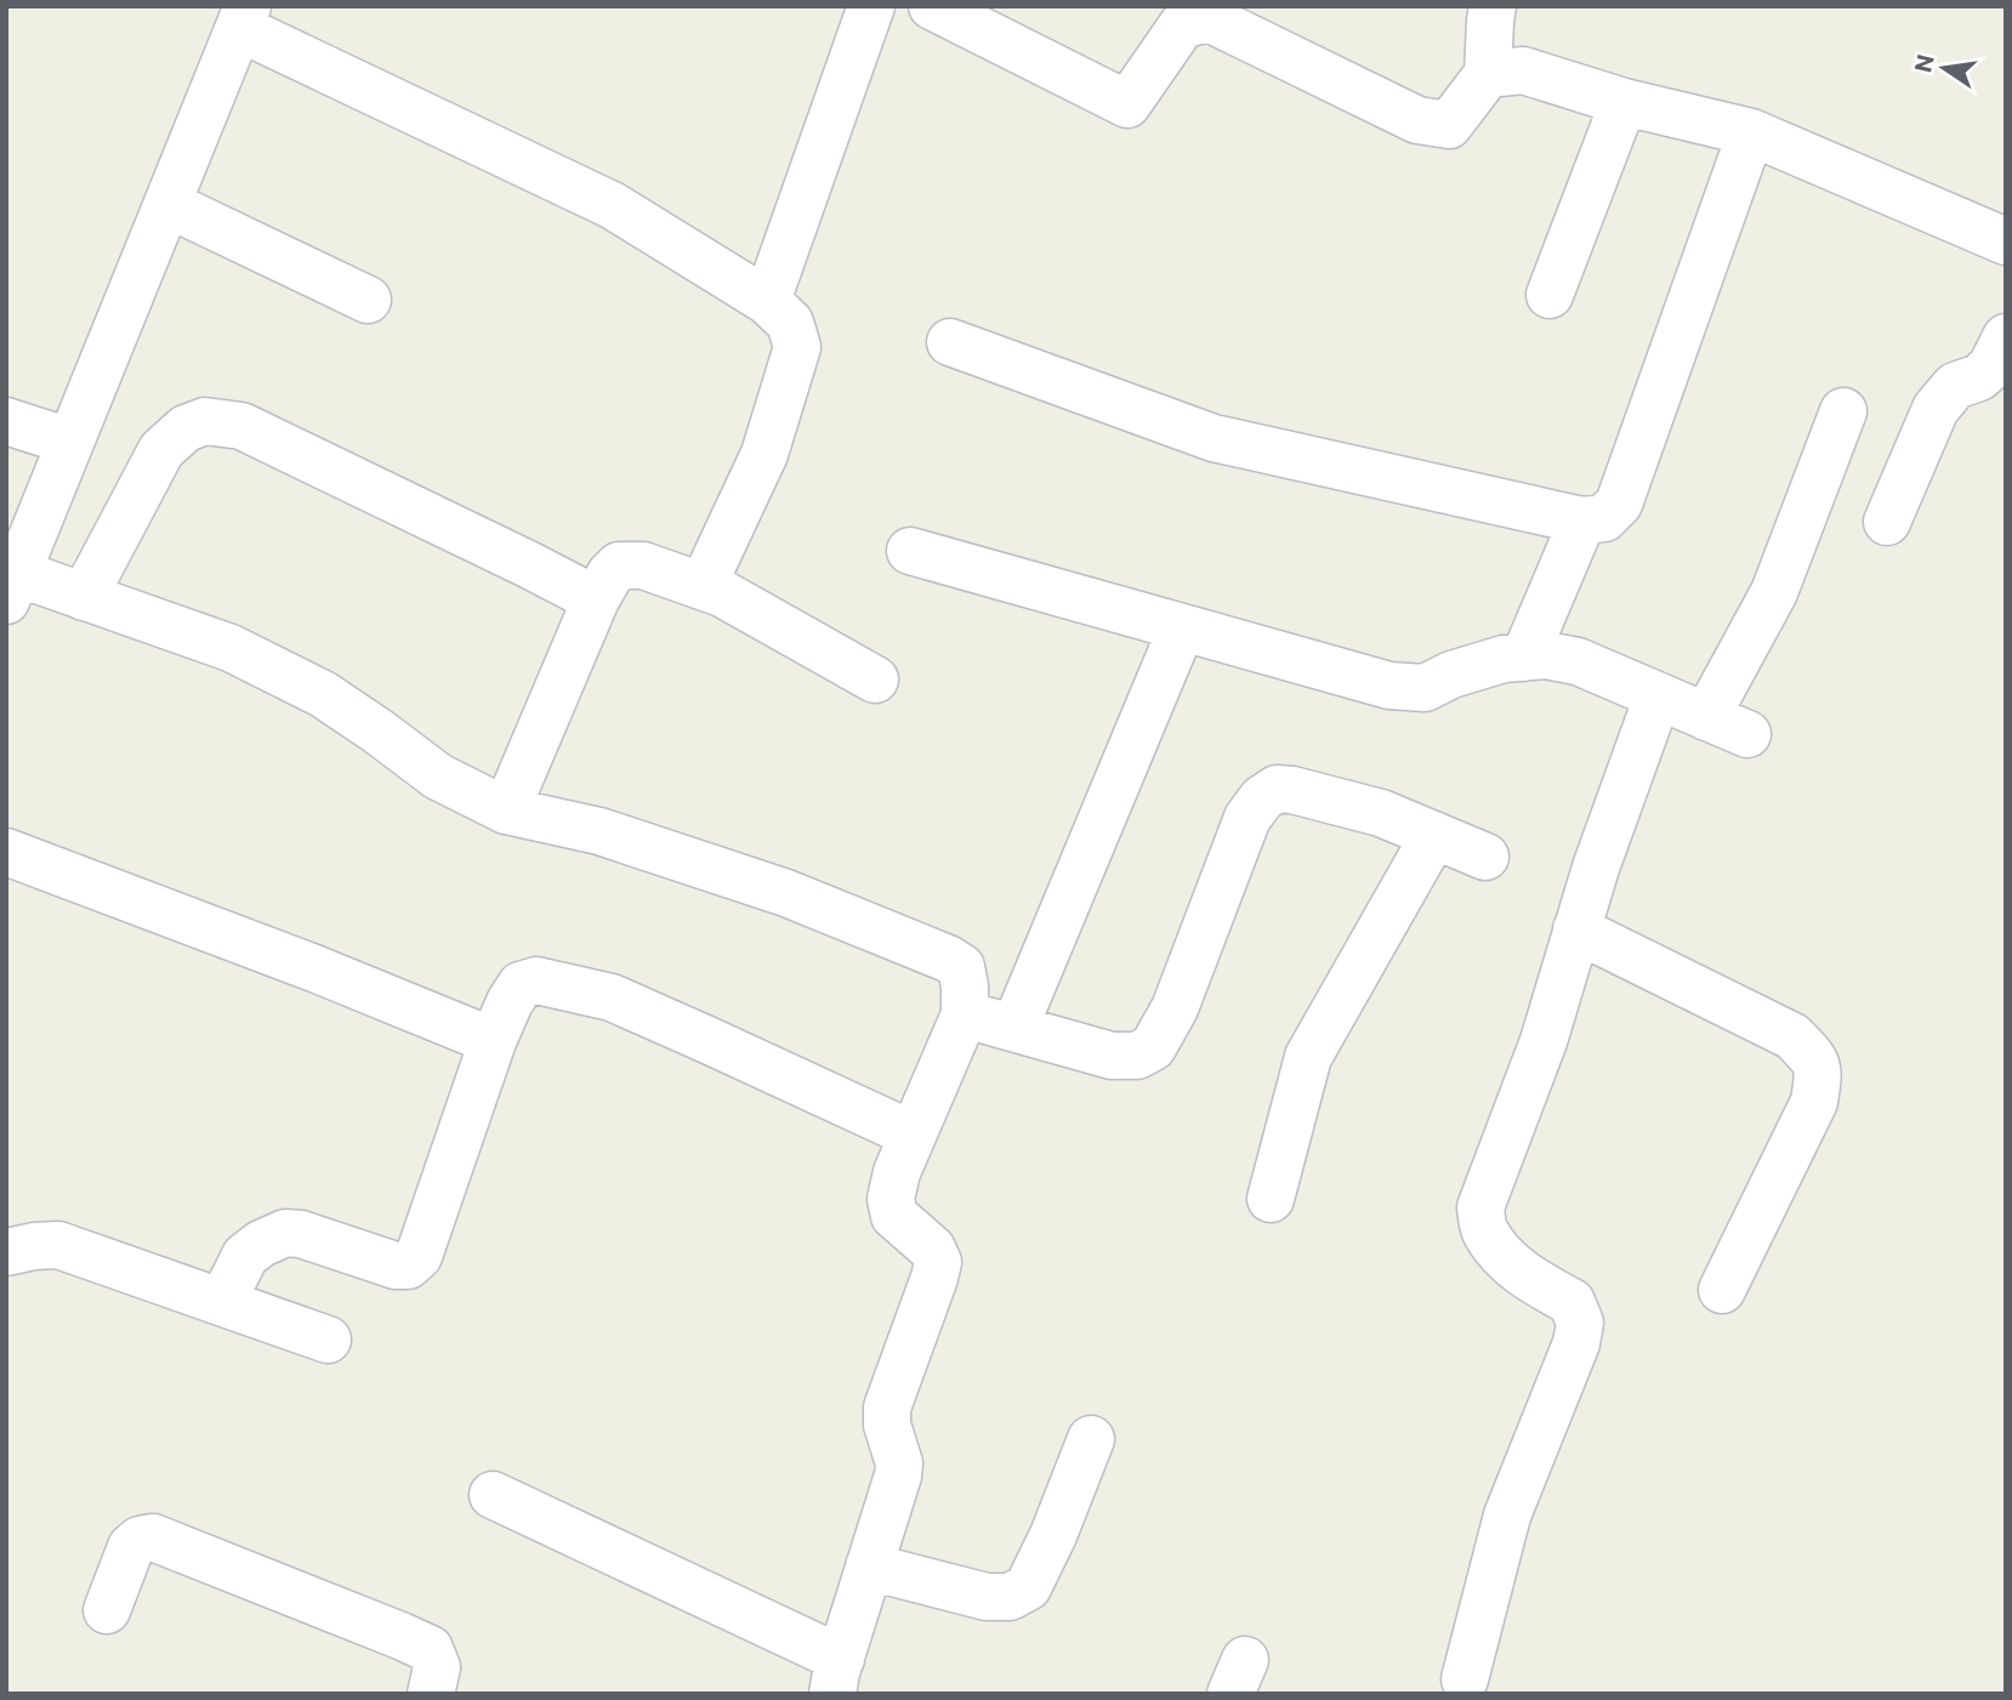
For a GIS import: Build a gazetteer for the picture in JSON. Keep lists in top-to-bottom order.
{
  "north": "left"
}
